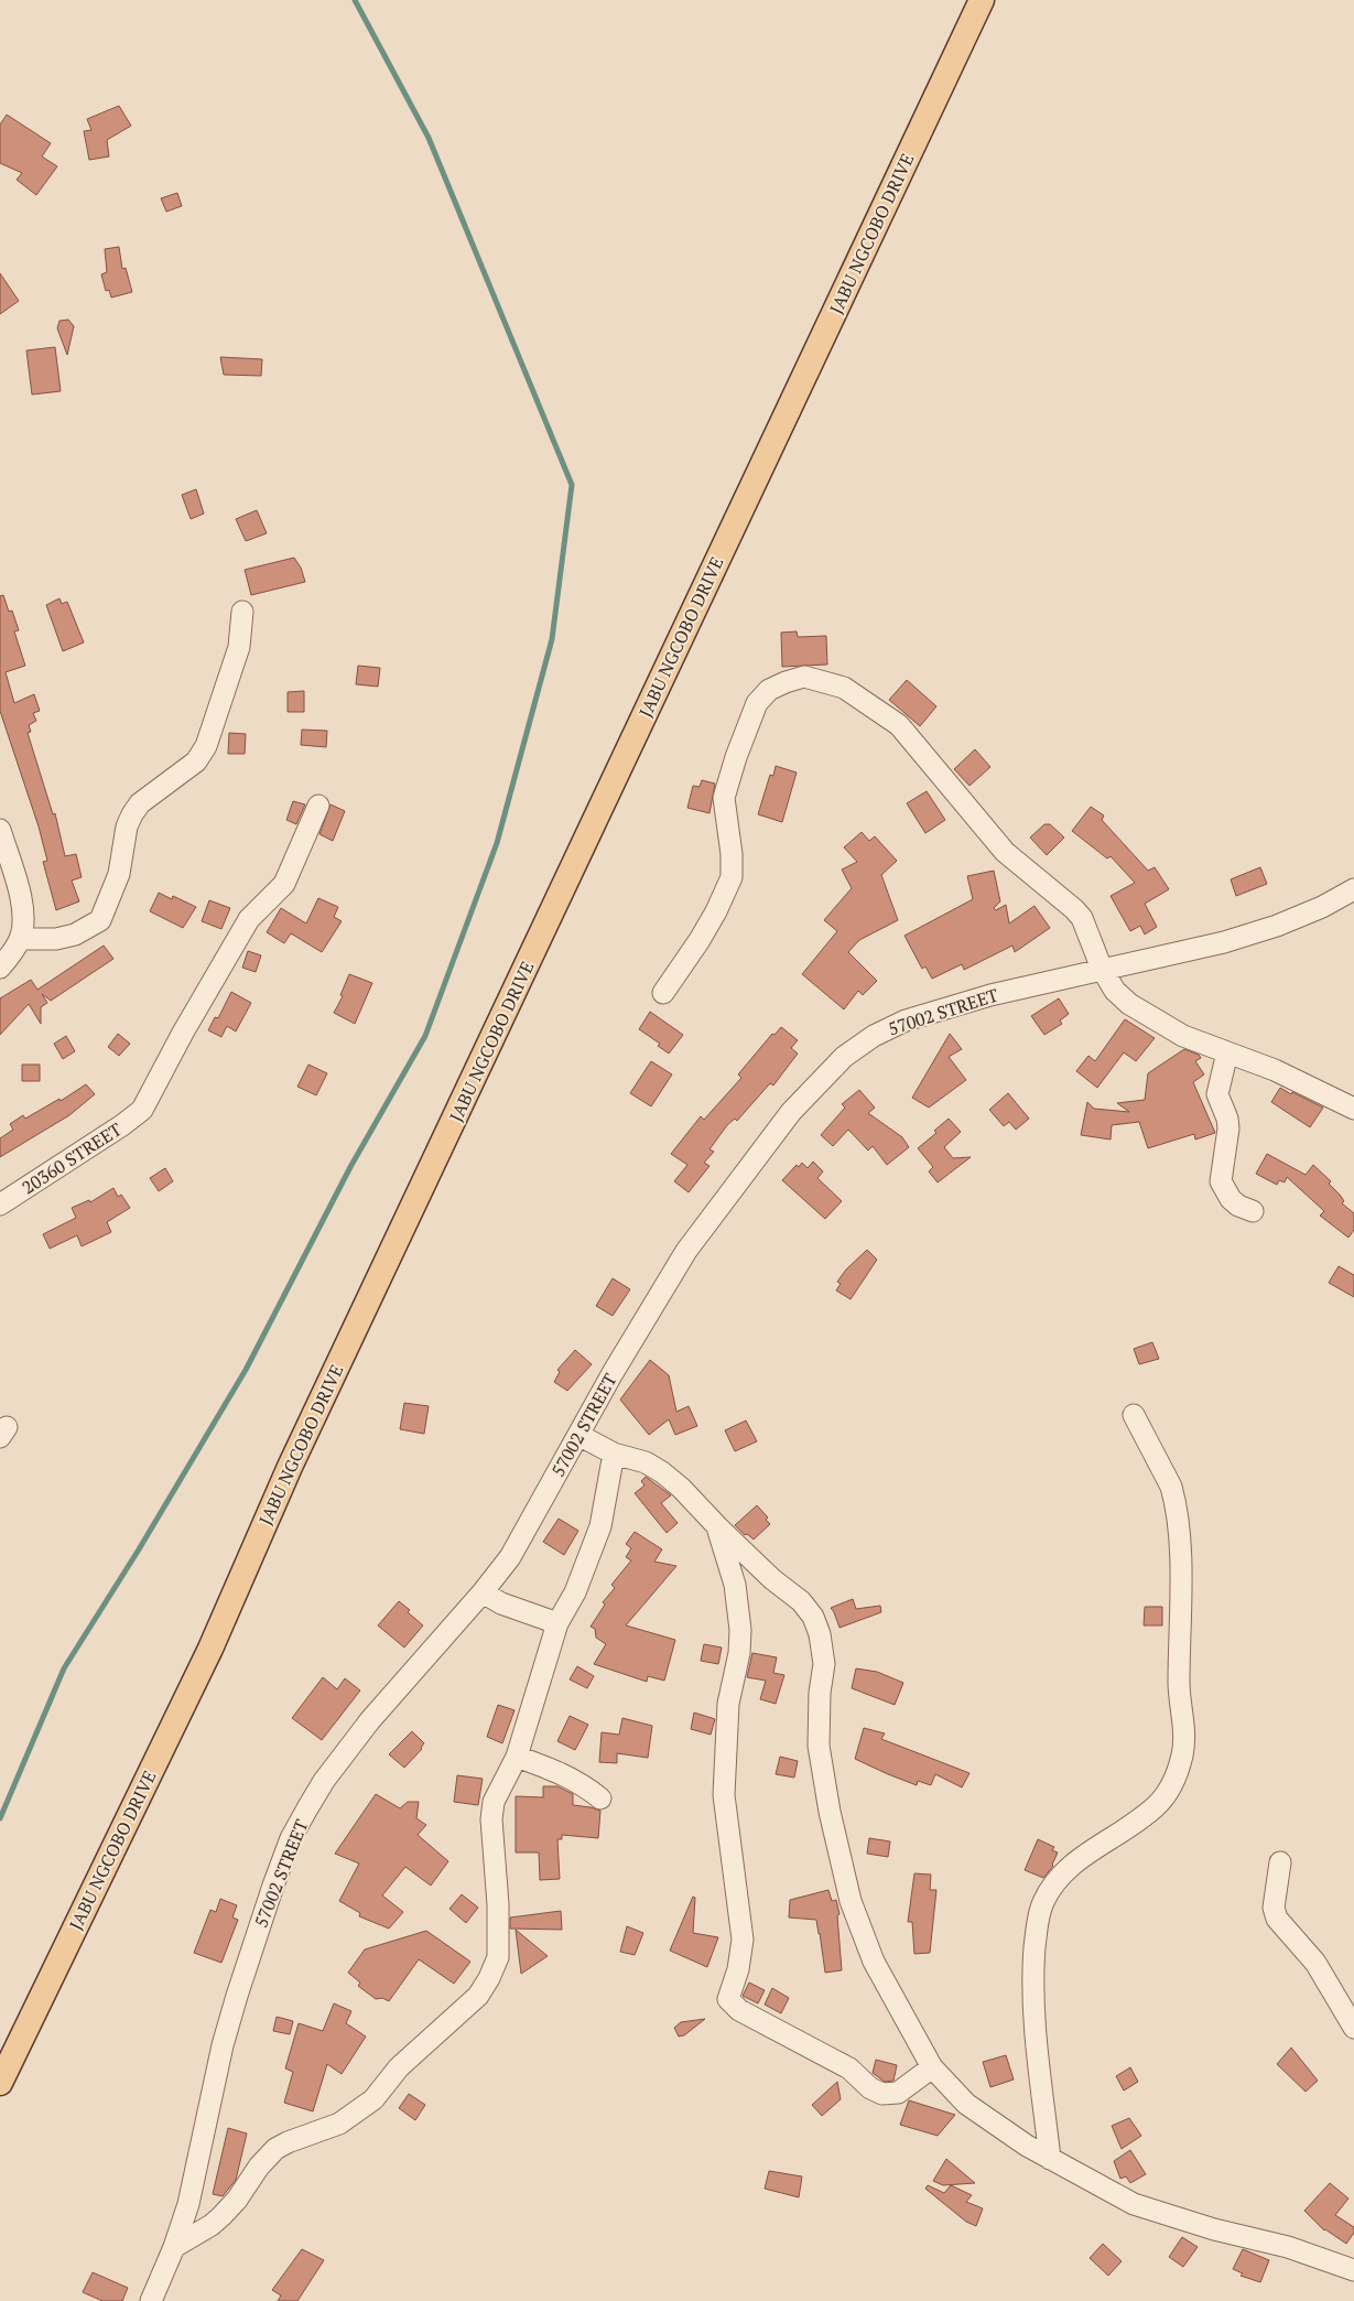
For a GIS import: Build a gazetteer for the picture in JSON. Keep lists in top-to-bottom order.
{
  "streets": {
    "main road": ["JABU NGCOBO DRIVE"],
    "street": ["57002 STREET", "20360 STREET"]
  }
}
